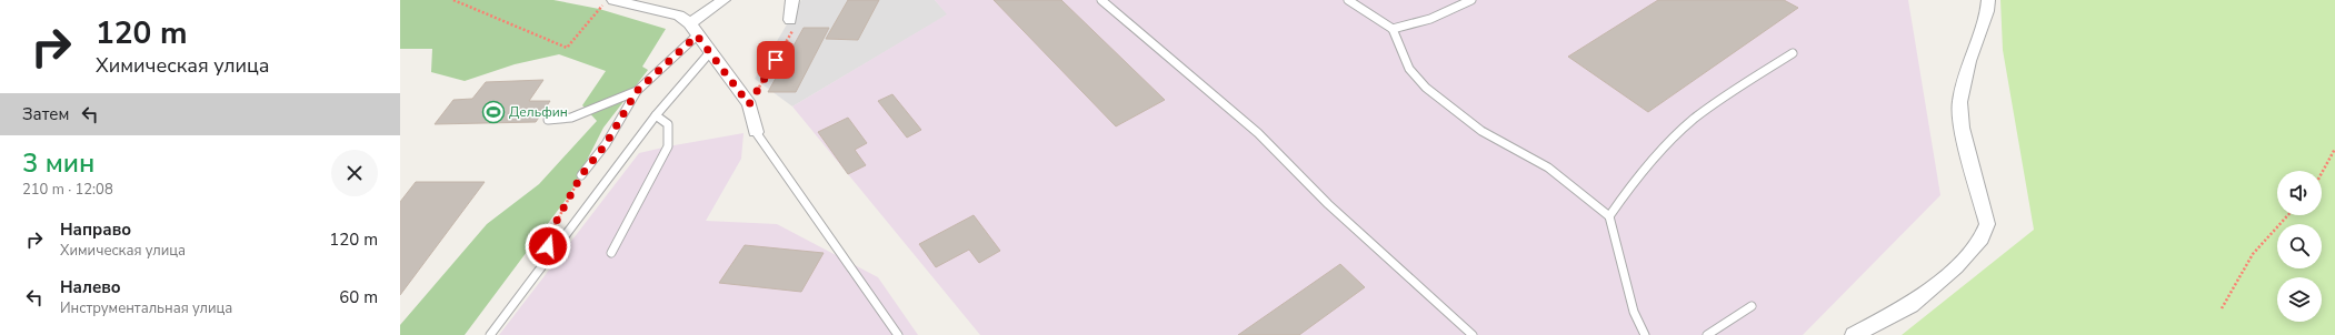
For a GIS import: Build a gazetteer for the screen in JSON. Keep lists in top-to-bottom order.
{
  "places": {
    "sports": ["Дельфин"]
  },
  "page": {
    "turn": ["120 m", "Химическая улица"],
    "then": "Затем",
    "heading": ["3 мин", "210 m · 12:08"],
    "list": [
      {
        "name": "Направо",
        "note": "Химическая улица",
        "value": "120 m"
      },
      {
        "name": "Налево",
        "note": "Инструментальная улица",
        "value": "60 m"
      }
    ]
  }
}
